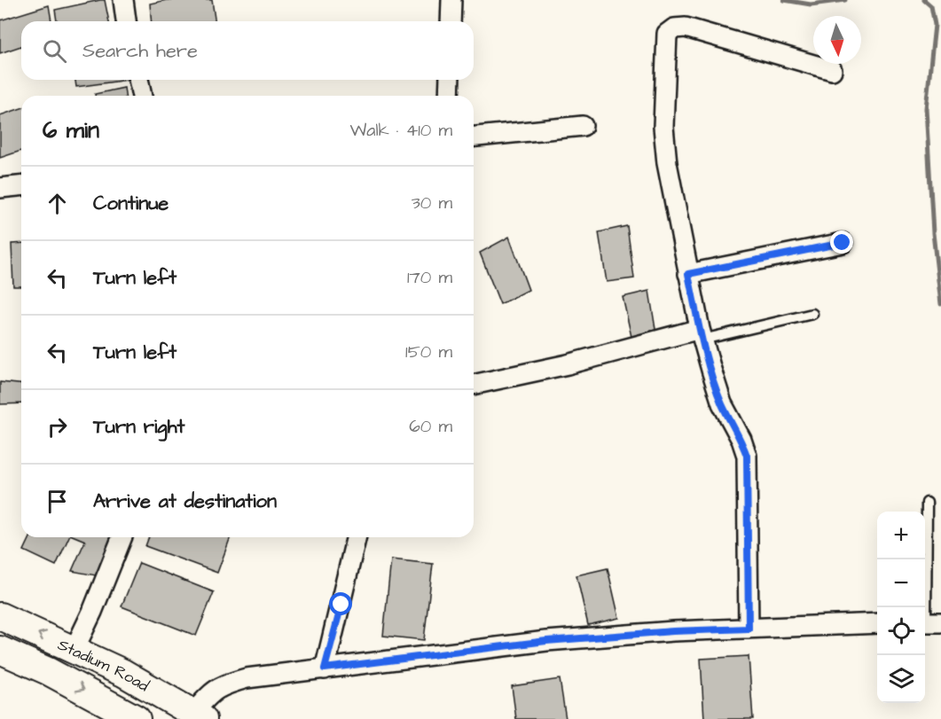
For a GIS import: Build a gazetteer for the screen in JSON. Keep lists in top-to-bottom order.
{
  "streets": {
    "main road": ["Stadium Road"]
  },
  "north": "bottom",
  "page": {
    "search": "Search here",
    "heading": ["6 min", "Walk · 410 m"],
    "list": [
      ["Continue", "30 m"],
      ["Turn left", "170 m"],
      ["Turn left", "150 m"],
      ["Turn right", "60 m"],
      "Arrive at destination"
    ],
    "map_buttons": ["+", "−"]
  }
}
